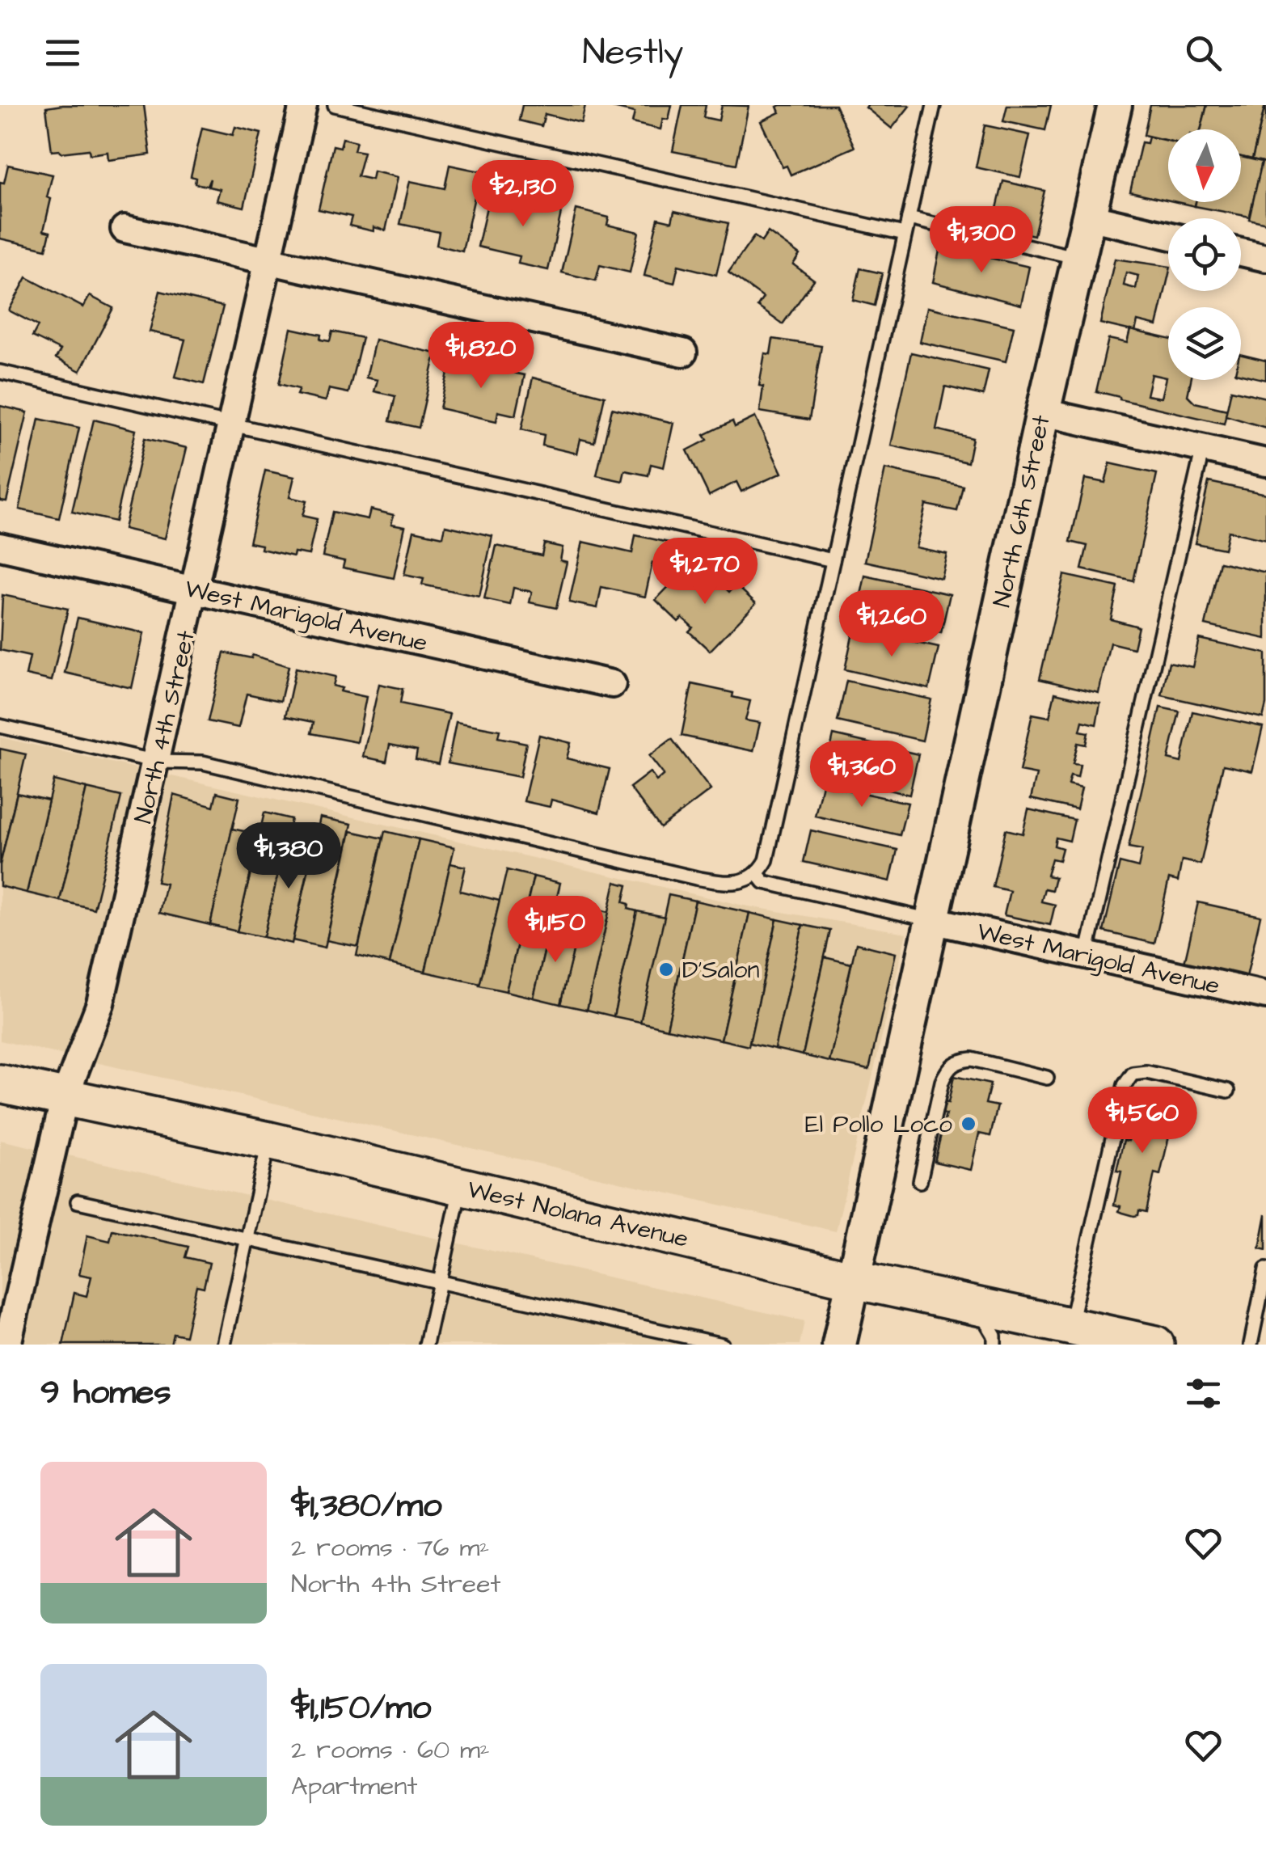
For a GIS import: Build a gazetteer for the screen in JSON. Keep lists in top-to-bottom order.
{
  "streets": {
    "main road": ["West Nolana Avenue"],
    "street": ["North 6th Street", "West Marigold Avenue", "North 4th Street"]
  },
  "crossings": [
    ["North 6th Street", "West Marigold Avenue"],
    ["North 6th Street", "West Nolana Avenue"],
    ["West Marigold Avenue", "North 4th Street"],
    ["North 4th Street", "West Nolana Avenue"]
  ],
  "places": ["D'Salon", "El Pollo Loco"],
  "north": "bottom",
  "page": {
    "header": "Nestly",
    "price": [
      "$2,130",
      "$1,300",
      "$1,820",
      "$1,270",
      "$1,260",
      "$1,360",
      "$1,380",
      "$1,150",
      "$1,560"
    ],
    "heading": "9 homes",
    "list": [
      {
        "name": "$1,380/mo",
        "note": "2 rooms · 76 m² · North 4th Street"
      },
      {
        "name": "$1,150/mo",
        "note": "2 rooms · 60 m² · Apartment"
      }
    ]
  }
}
